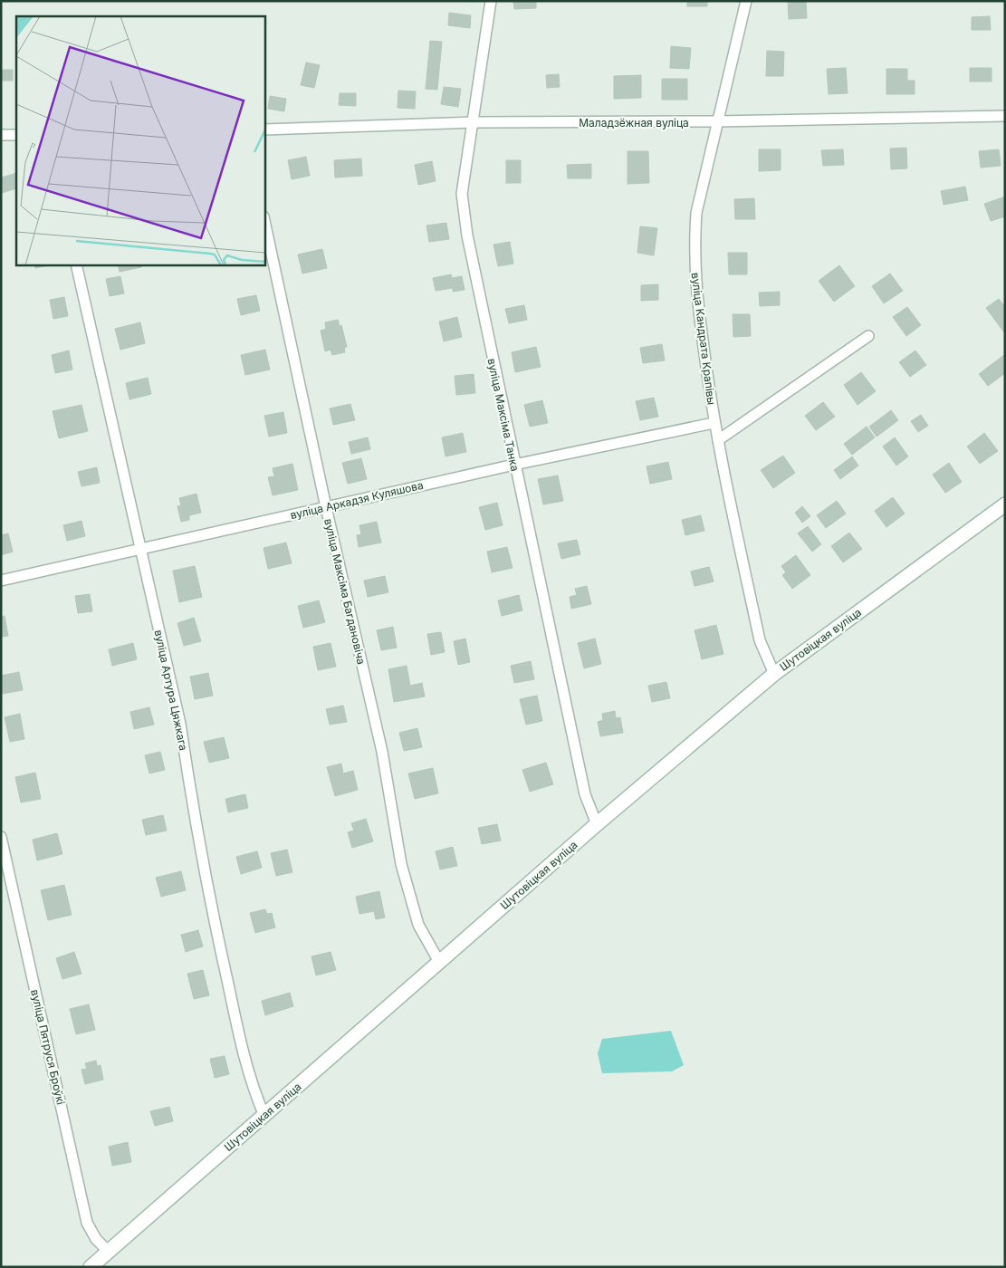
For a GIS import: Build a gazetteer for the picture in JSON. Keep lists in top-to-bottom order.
{
  "streets": {
    "main road": ["Шутовіцкая вуліца"],
    "street": [
      "Маладзёжная вуліца",
      "вуліца Кандрата Крапівы",
      "вуліца Максіма Танка",
      "вуліца Аркадзя Куляшова",
      "вуліца Максіма Багдановіча",
      "вуліца Артура Цяжкага",
      "вуліца Пятруся Броўкі"
    ]
  },
  "crossings": [
    ["Маладзёжная вуліца", "вуліца Кандрата Крапівы"],
    ["Маладзёжная вуліца", "вуліца Максіма Танка"],
    ["вуліца Кандрата Крапівы", "вуліца Аркадзя Куляшова"],
    ["вуліца Кандрата Крапівы", "Шутовіцкая вуліца"],
    ["вуліца Максіма Танка", "вуліца Аркадзя Куляшова"],
    ["вуліца Максіма Танка", "Шутовіцкая вуліца"],
    ["вуліца Аркадзя Куляшова", "вуліца Максіма Багдановіча"],
    ["вуліца Аркадзя Куляшова", "вуліца Артура Цяжкага"],
    ["вуліца Максіма Багдановіча", "Шутовіцкая вуліца"],
    ["Шутовіцкая вуліца", "вуліца Артура Цяжкага"],
    ["Шутовіцкая вуліца", "вуліца Пятруся Броўкі"]
  ]
}
